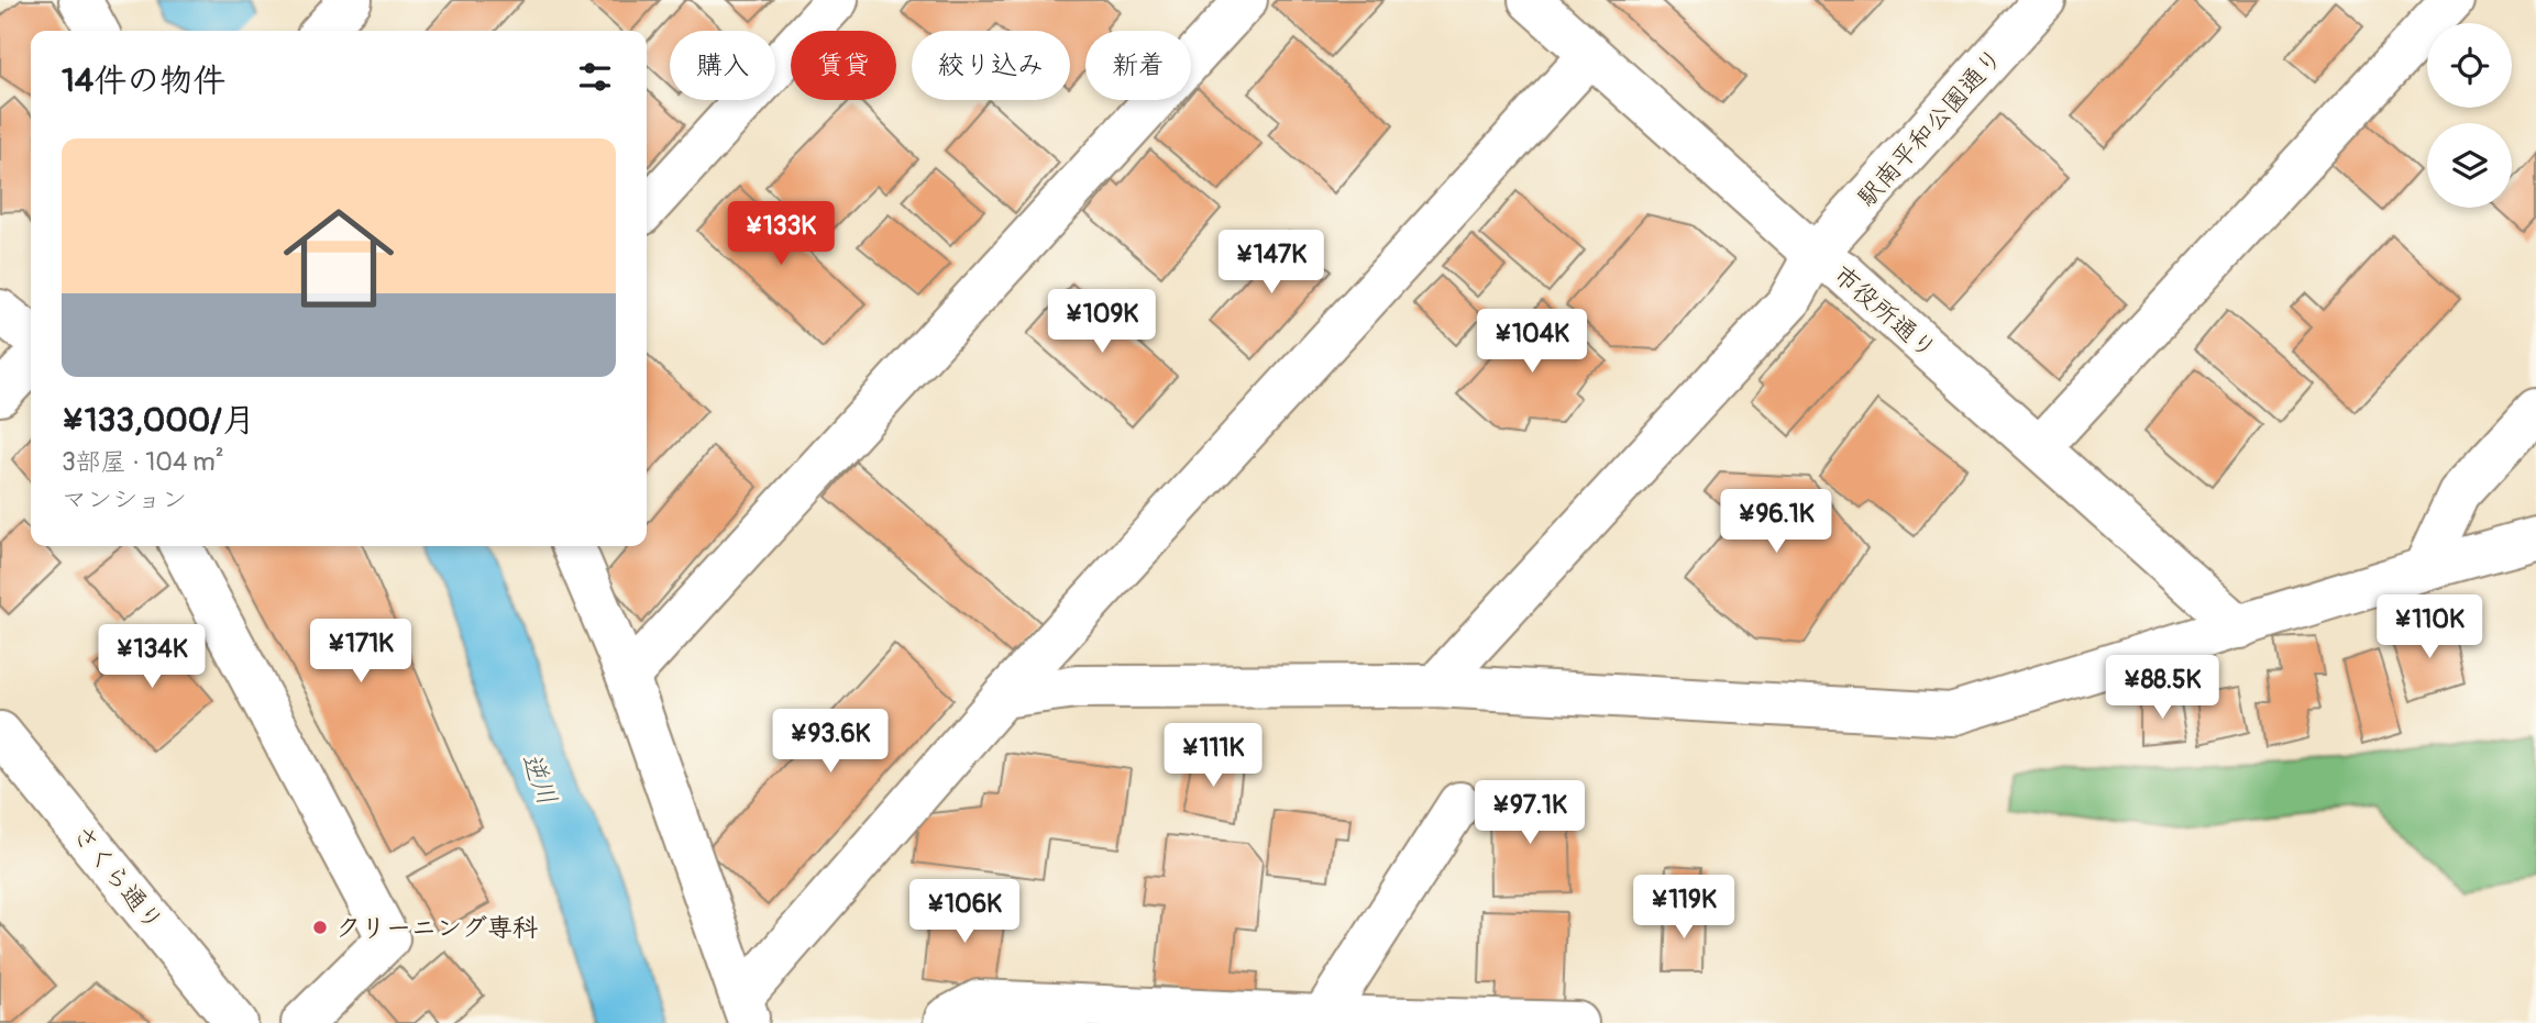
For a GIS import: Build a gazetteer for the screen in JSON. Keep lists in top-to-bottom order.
{
  "streets": {
    "street": ["駅南平和公園通り", "市役所通り", "さくら通り"]
  },
  "crossings": [
    ["駅南平和公園通り", "市役所通り"]
  ],
  "water": ["逆川"],
  "places": ["クリーニング専科"],
  "page": {
    "chip": [
      "購入",
      "賃貸",
      "絞り込み",
      "新着"
    ],
    "heading": "14件の物件",
    "list": [
      {
        "name": "¥133,000/月",
        "note": "3部屋 · 104 m² · マンション"
      }
    ],
    "price": [
      "¥133K",
      "¥147K",
      "¥109K",
      "¥104K",
      "¥96.1K",
      "¥110K",
      "¥171K",
      "¥134K",
      "¥88.5K",
      "¥93.6K",
      "¥111K",
      "¥97.1K",
      "¥119K",
      "¥106K"
    ]
  }
}
